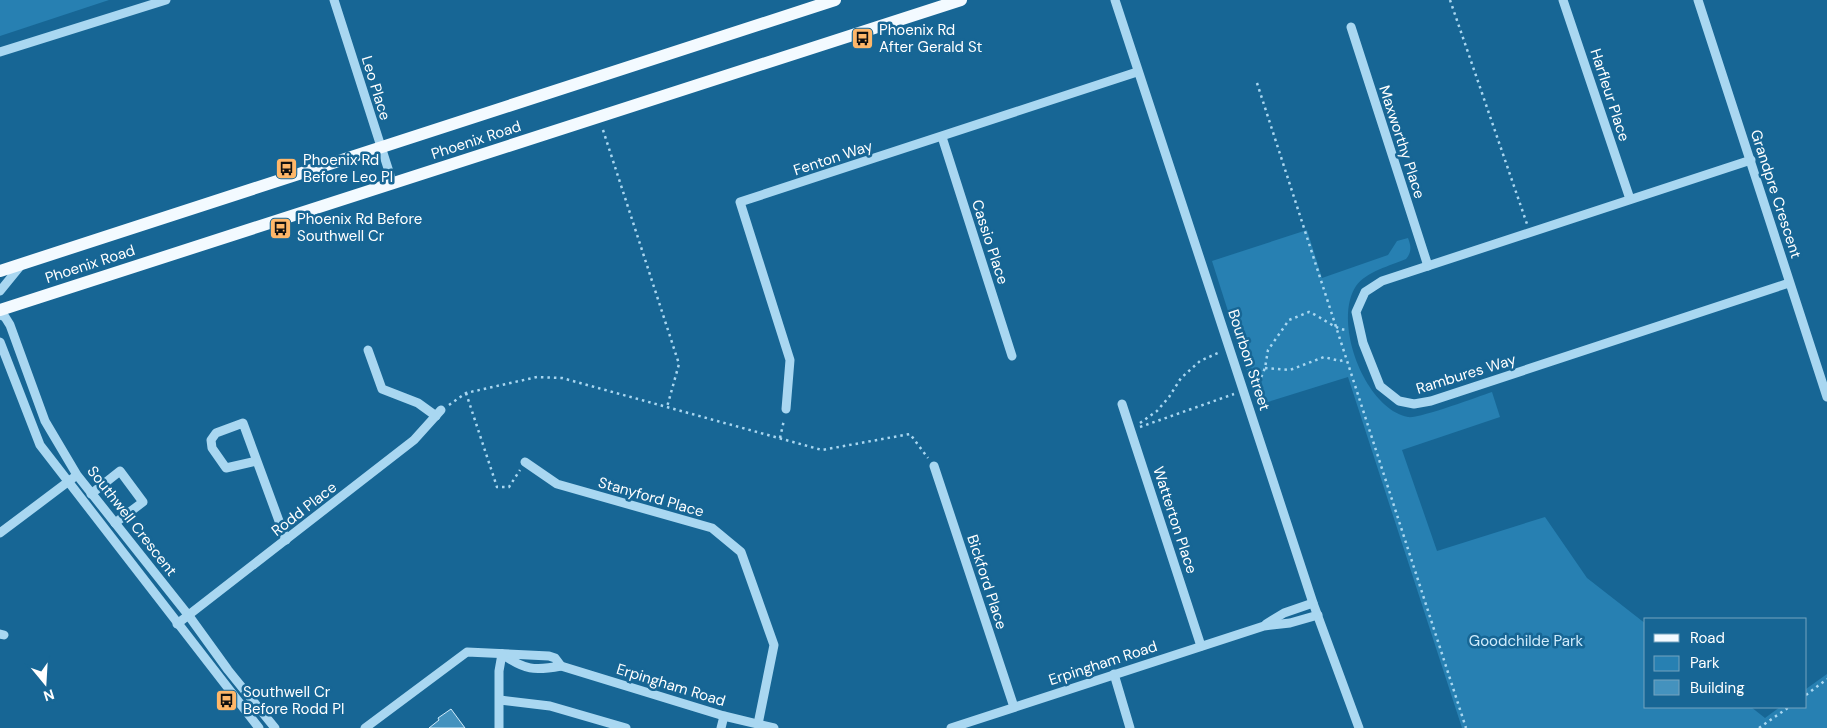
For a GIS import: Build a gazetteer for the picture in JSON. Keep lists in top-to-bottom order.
{
  "streets": {
    "main road": ["Phoenix Road"],
    "street": [
      "Leo Place",
      "Harfleur Place",
      "Maxworthy Place",
      "Fenton Way",
      "Grandpre Crescent",
      "Cassio Place",
      "Bourbon Street",
      "Rambures Way",
      "Stanyford Place",
      "Rodd Place",
      "Watterton Place",
      "Southwell Crescent",
      "Bickford Place",
      "Erpingham Road"
    ]
  },
  "crossings": [
    ["Leo Place", "Phoenix Road"],
    ["Harfleur Place", "Rambures Way"],
    ["Maxworthy Place", "Rambures Way"],
    ["Fenton Way", "Cassio Place"],
    ["Fenton Way", "Bourbon Street"],
    ["Grandpre Crescent", "Rambures Way"],
    ["Bourbon Street", "Erpingham Road"],
    ["Stanyford Place", "Erpingham Road"],
    ["Rodd Place", "Southwell Crescent"],
    ["Watterton Place", "Erpingham Road"],
    ["Bickford Place", "Erpingham Road"]
  ],
  "parks": ["Goodchilde Park"],
  "places": {
    "bus stop": [
      "Phoenix Rd After Gerald St",
      "Phoenix Rd Before Leo Pl",
      "Phoenix Rd Before Southwell Cr",
      "Southwell Cr Before Rodd Pl"
    ]
  },
  "legend": ["Road", "Park", "Building"],
  "north": "bottom"
}
